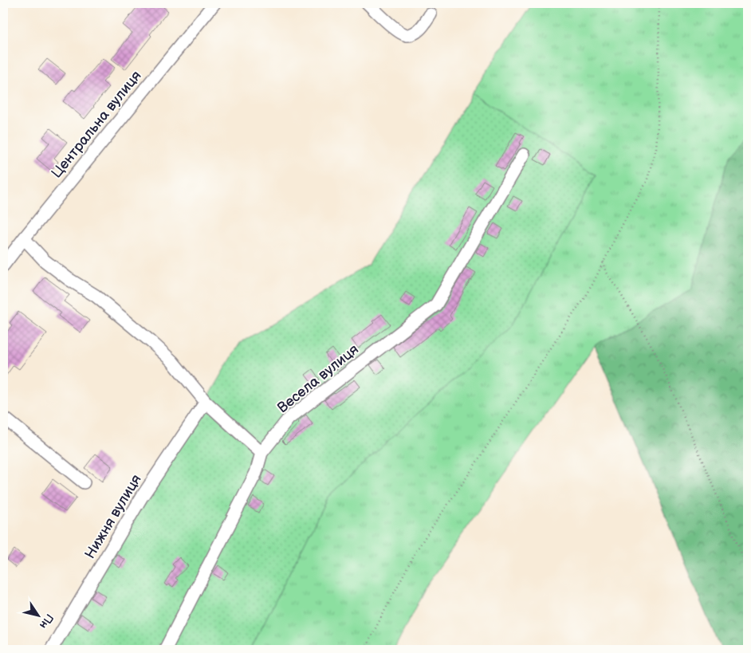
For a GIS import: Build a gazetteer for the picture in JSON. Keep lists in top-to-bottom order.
{
  "streets": {
    "street": ["Центральна вулиця", "Весела вулиця", "Нижня вулиця"]
  },
  "north": "bottom right"
}
